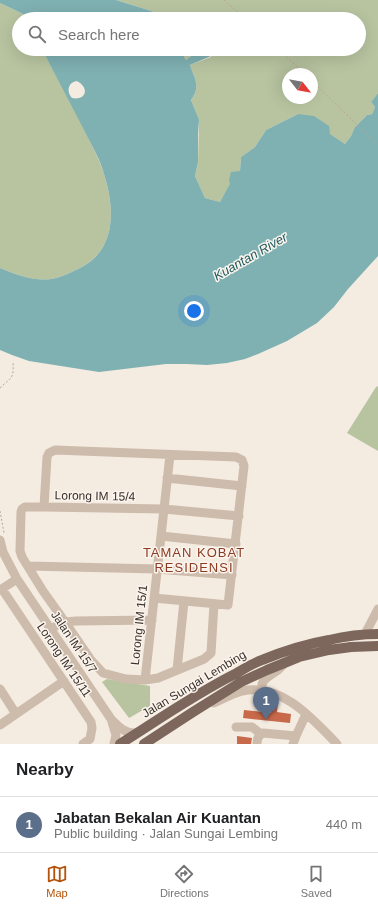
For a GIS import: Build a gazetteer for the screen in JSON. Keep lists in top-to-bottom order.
{
  "streets": {
    "main road": ["Jalan Sungai Lembing"],
    "street": [
      "Lorong IM 15/4",
      "Lorong IM 15/1",
      "Jalan IM 15/7",
      "Lorong IM 15/11"
    ]
  },
  "crossings": [
    ["Lorong IM 15/4", "Lorong IM 15/1"]
  ],
  "districts": ["TAMAN KOBAT RESIDENSI"],
  "water": ["Kuantan River"],
  "north": "bottom right",
  "page": {
    "search": "Search here",
    "pins": "1",
    "heading": "Nearby",
    "list": [
      {
        "mark": "1",
        "name": "Jabatan Bekalan Air Kuantan",
        "note": "Public building · Jalan Sungai Lembing",
        "value": "440 m"
      }
    ],
    "nav": ["Map", "Directions", "Saved"]
  }
}
